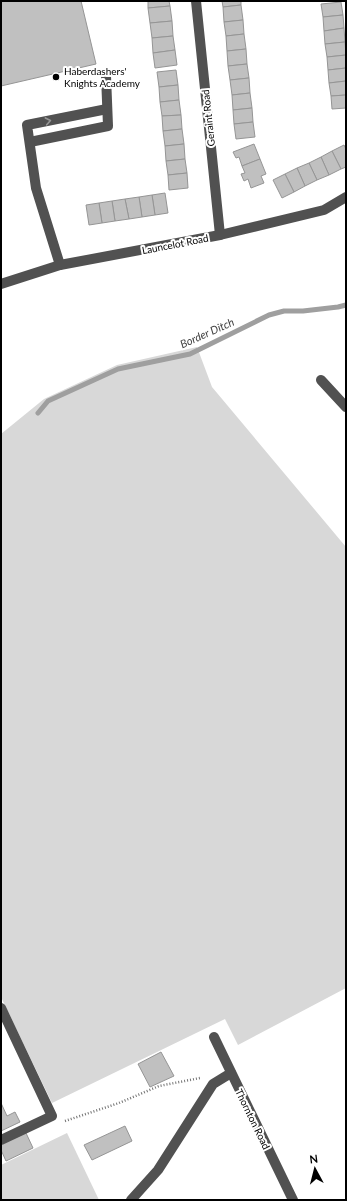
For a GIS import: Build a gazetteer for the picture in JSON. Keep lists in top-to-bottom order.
{
  "streets": {
    "street": ["Geraint Road", "Launcelot Road", "Thornton Road"]
  },
  "crossings": [
    ["Geraint Road", "Launcelot Road"]
  ],
  "water": ["Border Ditch"],
  "places": ["Haberdashers' Knights Academy"],
  "north": "top"
}
